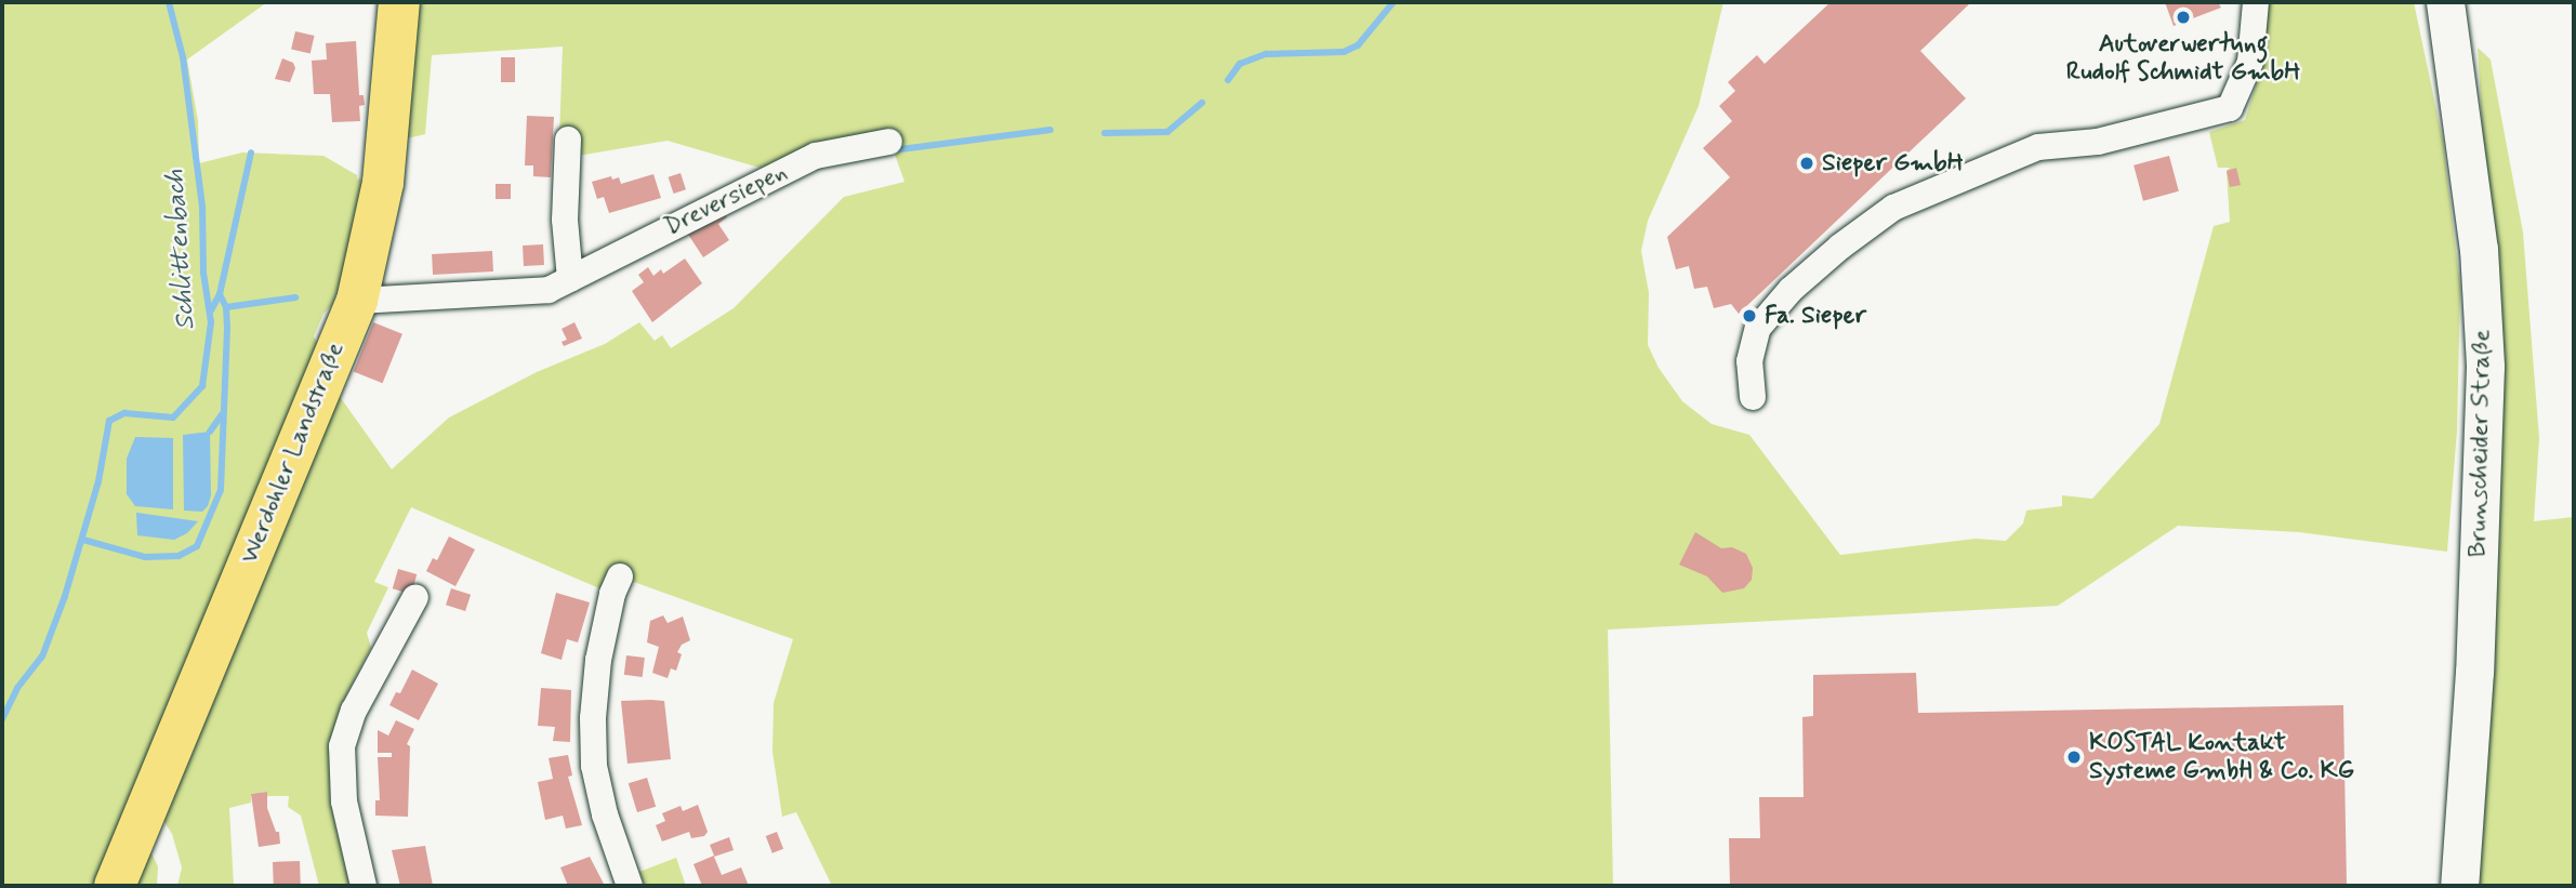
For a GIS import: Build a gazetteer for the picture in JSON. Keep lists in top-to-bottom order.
{
  "streets": {
    "main road": ["Brunscheider Straße", "Werdohler Landstraße"],
    "street": ["Dreversiepen"]
  },
  "crossings": [
    ["Dreversiepen", "Werdohler Landstraße"]
  ],
  "water": ["Schlittenbach"],
  "places": [
    "Autoverwertung Rudolf Schmidt GmbH",
    "Sieper GmbH",
    "Fa. Sieper",
    "KOSTAL Kontakt Systeme GmbH & Co. KG"
  ]
}
